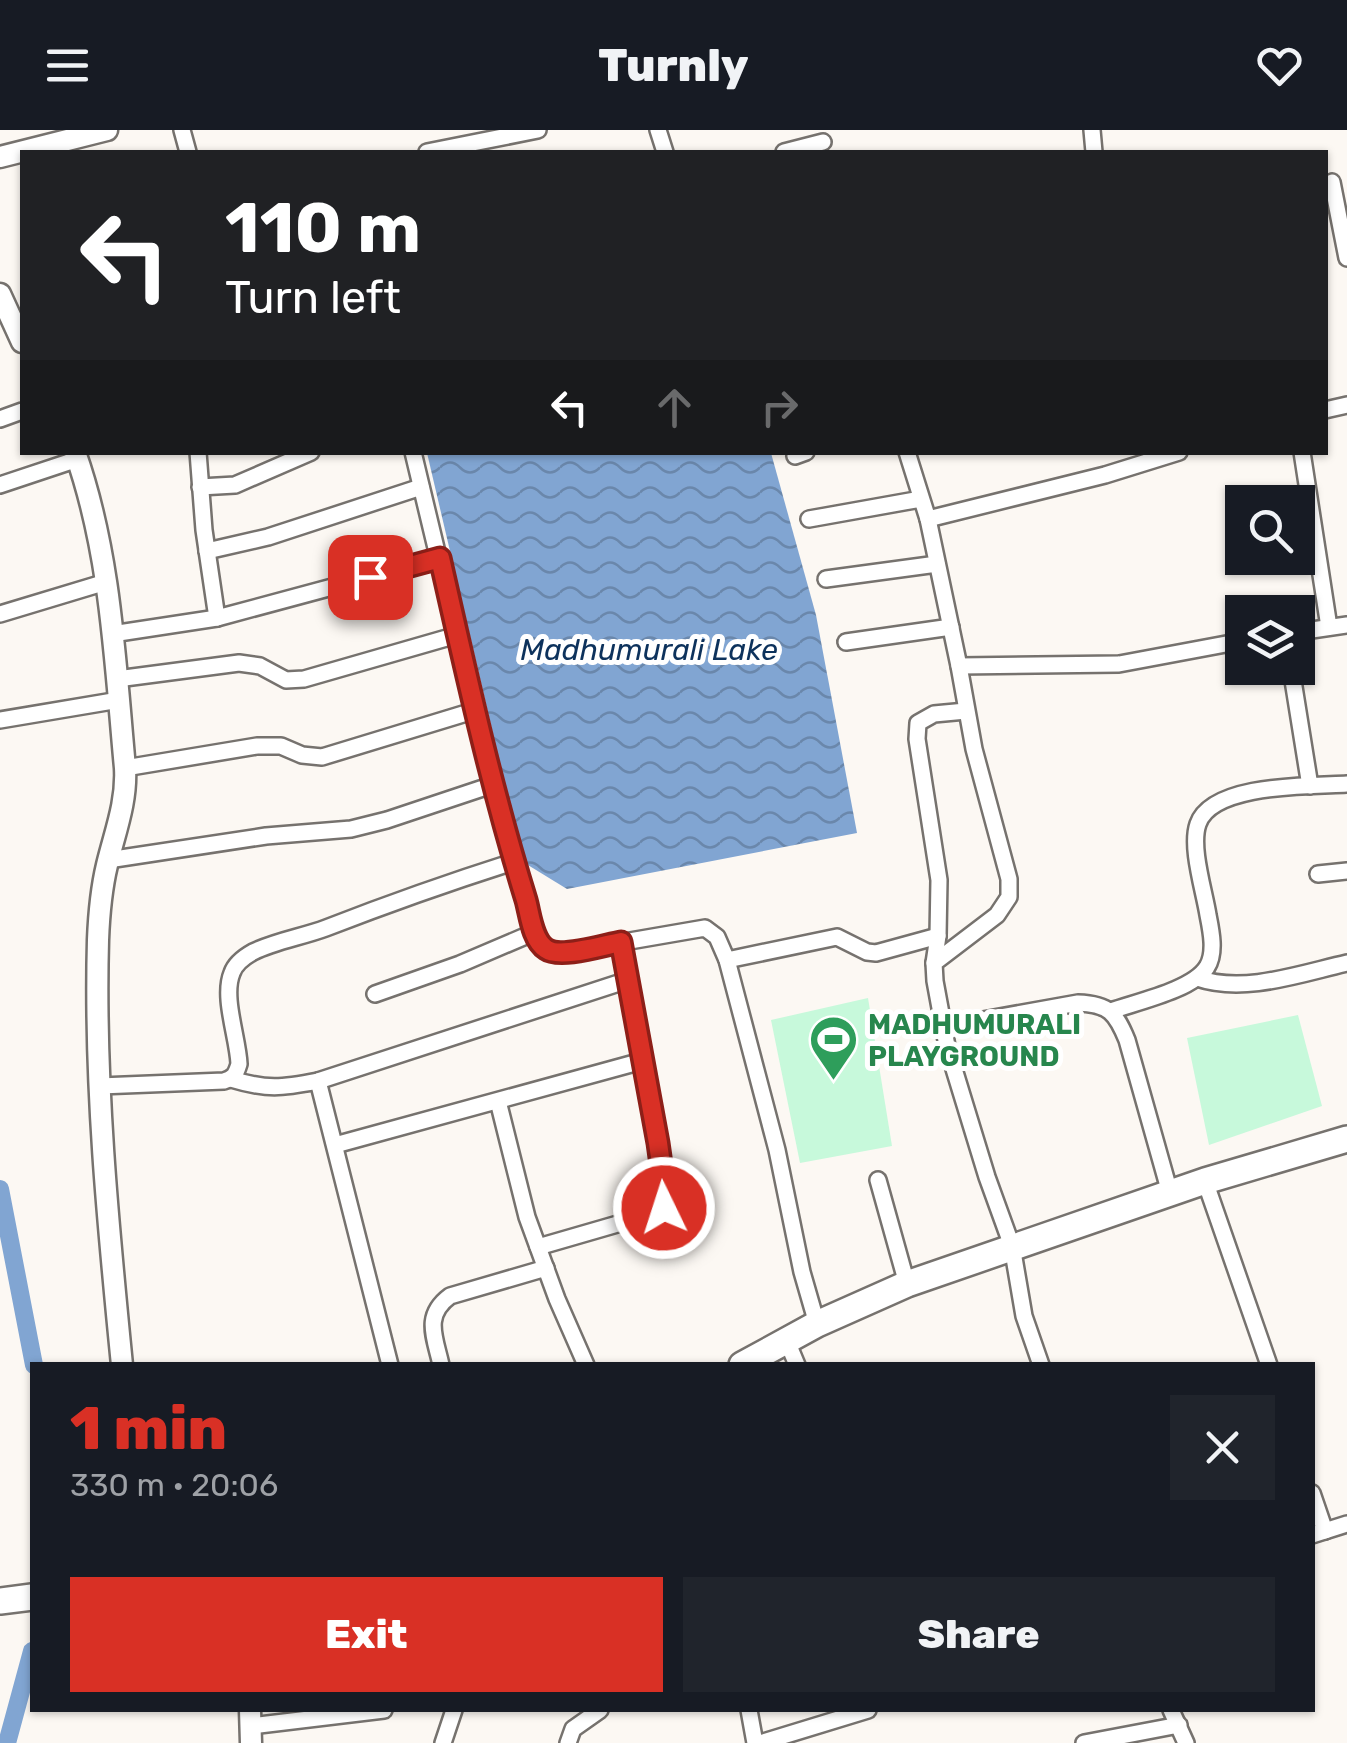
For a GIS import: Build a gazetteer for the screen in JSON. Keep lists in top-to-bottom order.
{
  "water": ["Madhumurali Lake"],
  "places": {
    "sports": ["MADHUMURALI PLAYGROUND"]
  },
  "page": {
    "header": "Turnly",
    "turn": ["110 m", "Turn left"],
    "heading": ["1 min", "330 m · 20:06"],
    "buttons": ["Exit", "Share"]
  }
}
